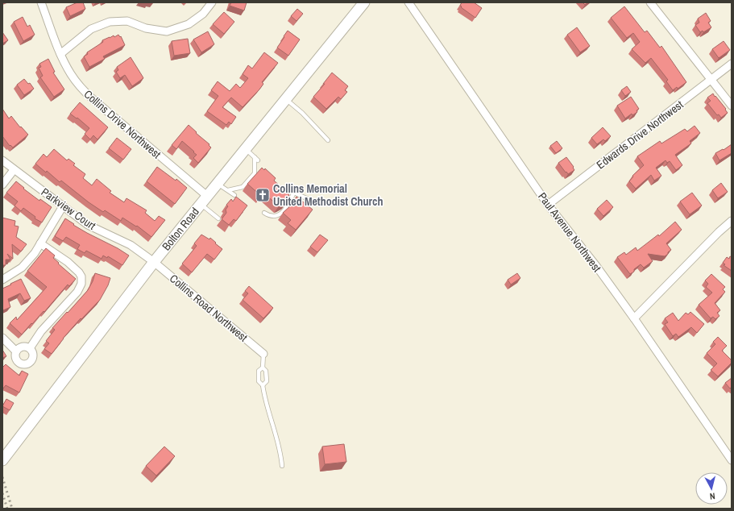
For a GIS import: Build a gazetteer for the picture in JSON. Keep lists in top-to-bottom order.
{
  "streets": {
    "street": [
      "Collins Drive Northwest",
      "Edwards Drive Northwest",
      "Parkview Court",
      "Bolton Road",
      "Paul Avenue Northwest",
      "Collins Road Northwest"
    ]
  },
  "crossings": [
    ["Collins Drive Northwest", "Bolton Road"],
    ["Edwards Drive Northwest", "Paul Avenue Northwest"],
    ["Parkview Court", "Bolton Road"],
    ["Parkview Court", "Collins Road Northwest"],
    ["Bolton Road", "Collins Road Northwest"]
  ],
  "places": {
    "church": ["Collins Memorial United Methodist Church"]
  },
  "north": "bottom"
}
